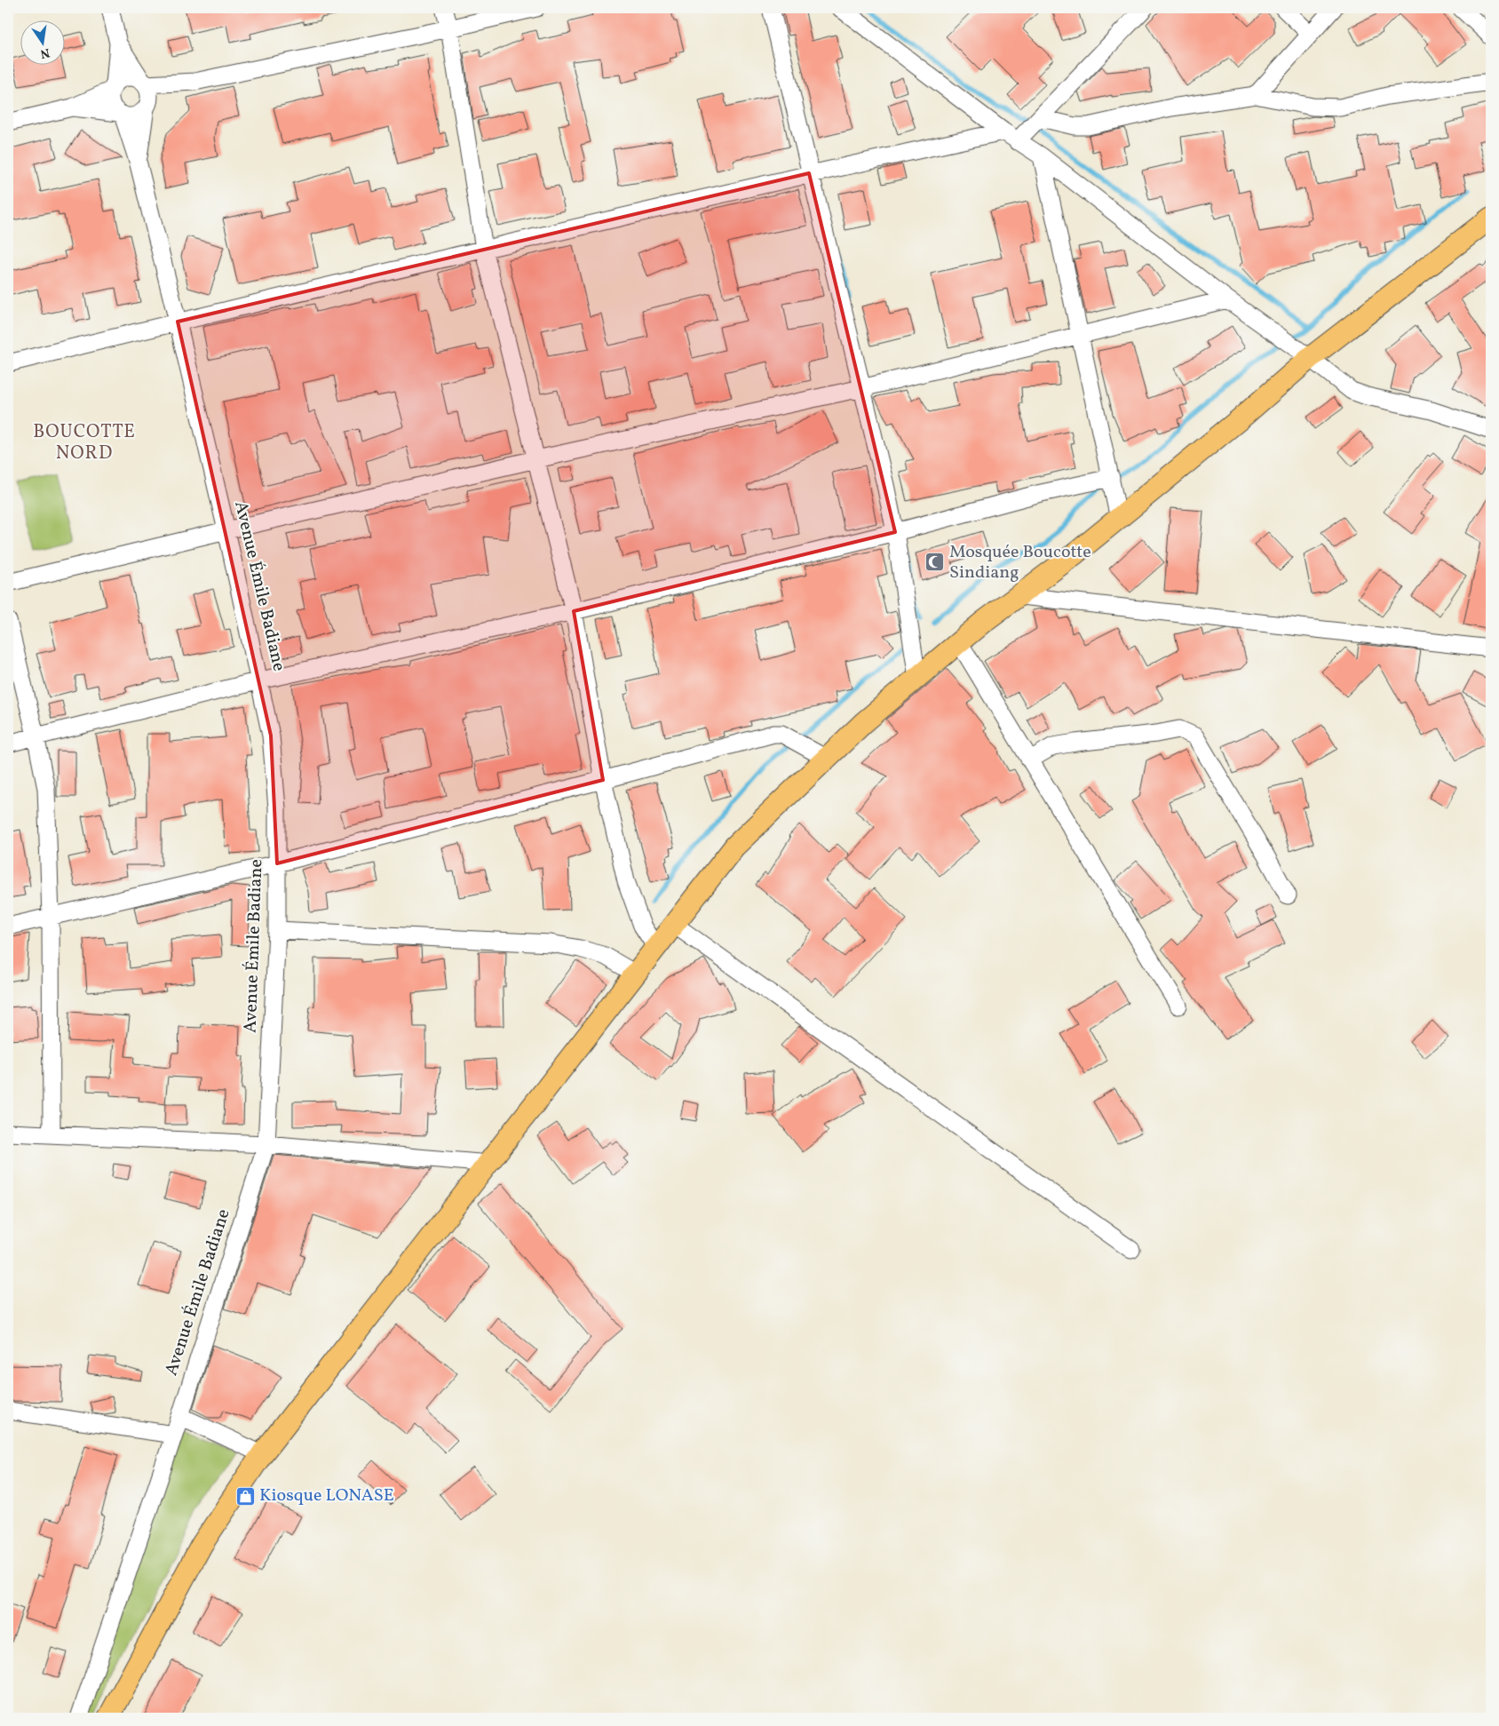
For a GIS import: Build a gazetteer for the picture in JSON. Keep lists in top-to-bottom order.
{
  "streets": {
    "street": ["Avenue Émile Badiane"]
  },
  "districts": ["BOUCOTTE NORD"],
  "places": {
    "mosque": ["Mosquée Boucotte Sindiang"],
    "shop": ["Kiosque LONASE"]
  },
  "north": "bottom"
}
